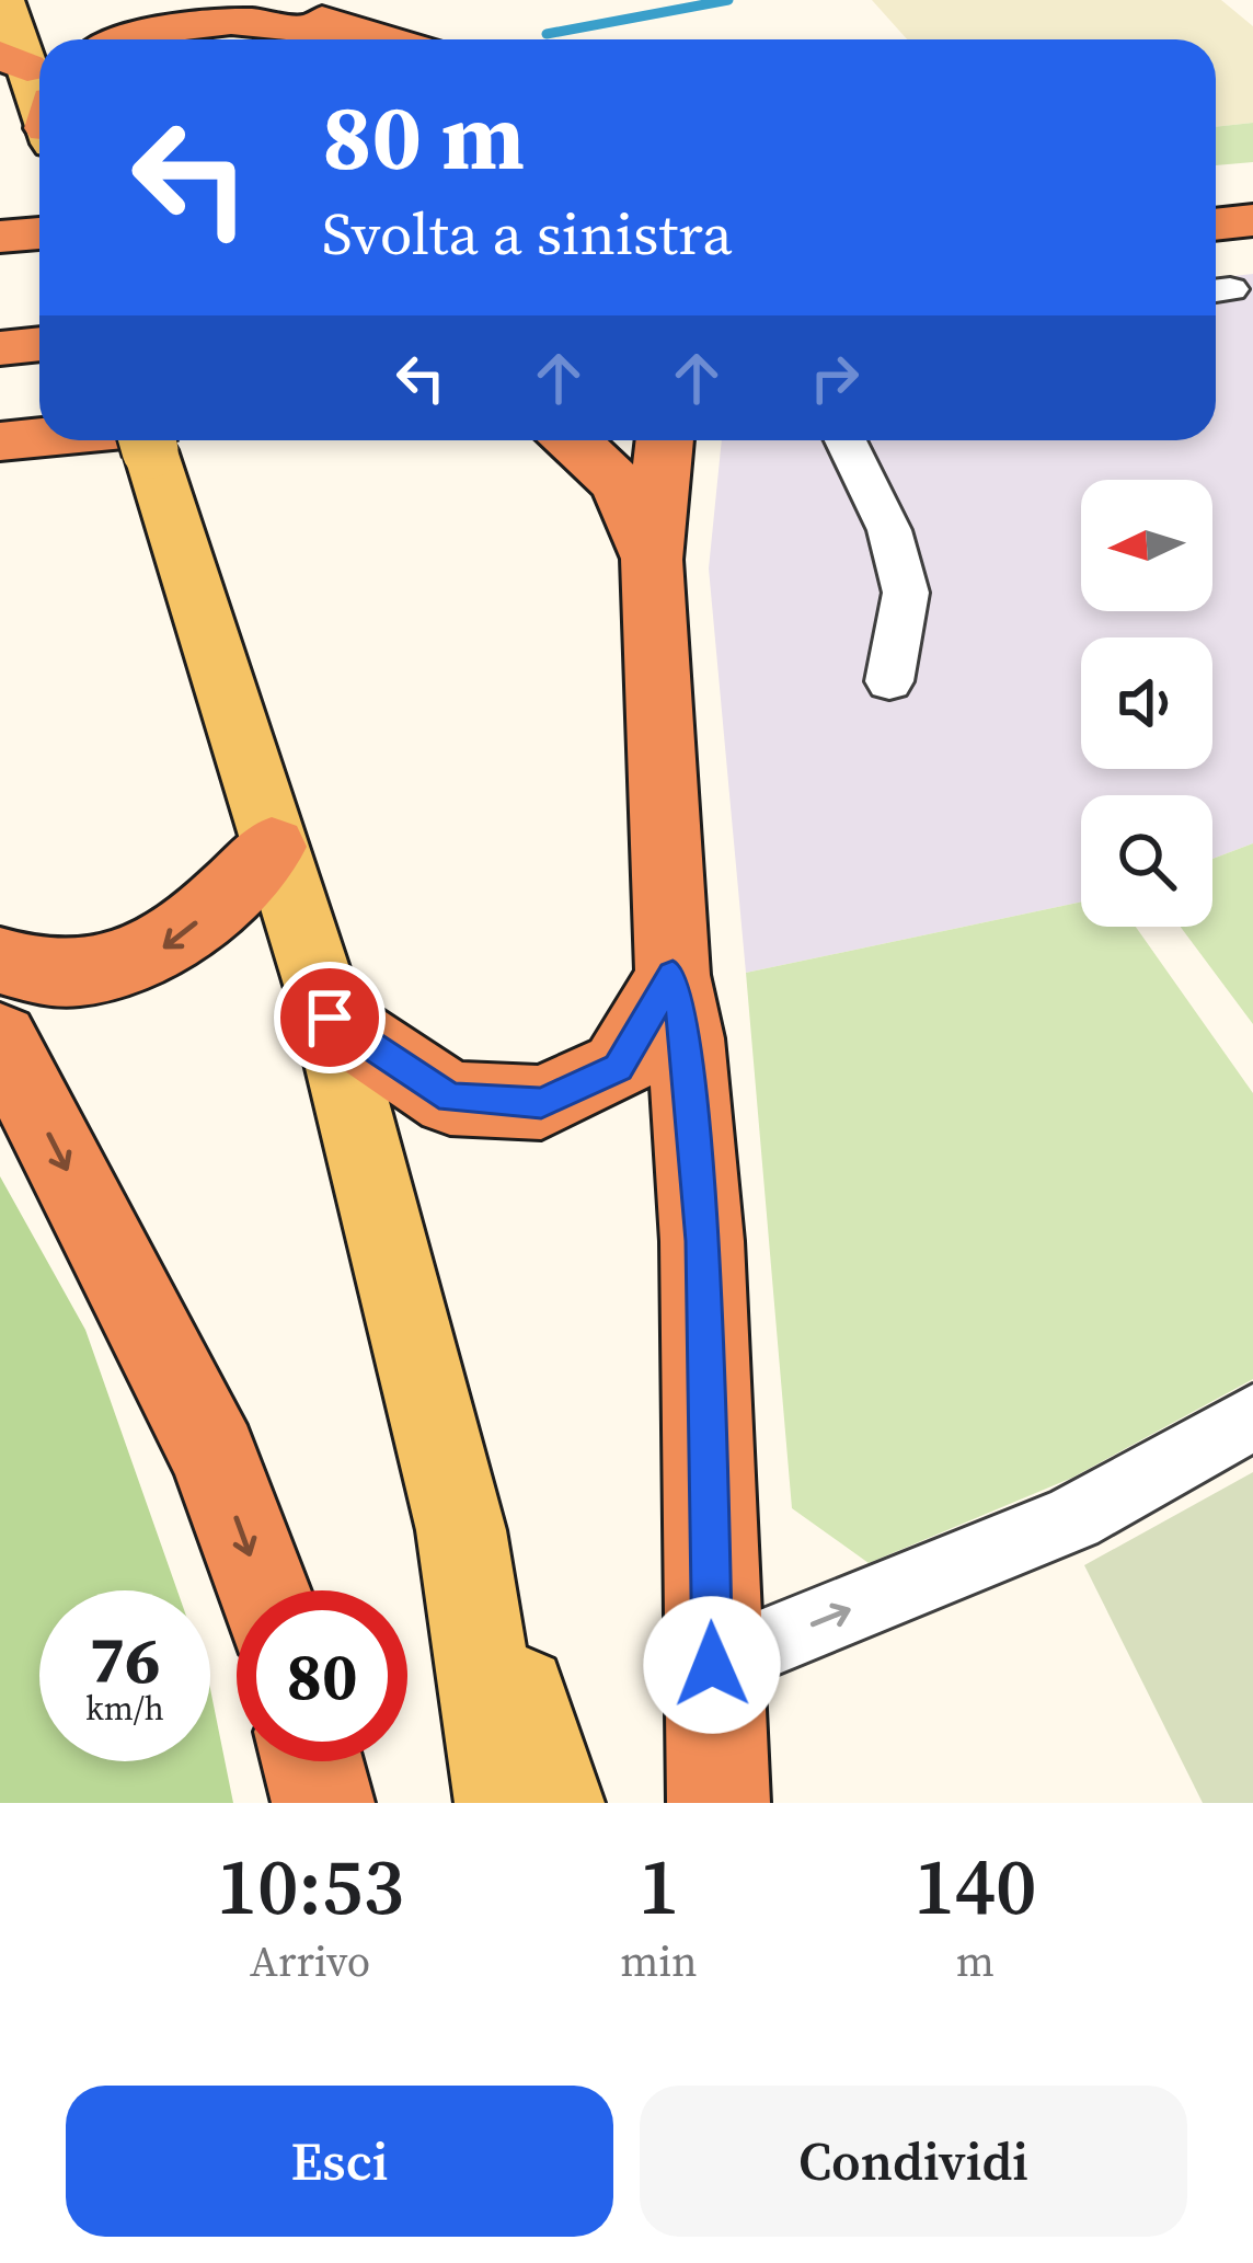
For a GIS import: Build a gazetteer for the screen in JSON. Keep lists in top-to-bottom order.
{
  "north": "left",
  "page": {
    "turn": ["80 m", "Svolta a sinistra"],
    "speed": "76 km/h",
    "limit": "80",
    "eta": [
      "10:53",
      "Arrivo",
      "1",
      "min",
      "140",
      "m"
    ],
    "buttons": ["Esci", "Condividi"]
  }
}
